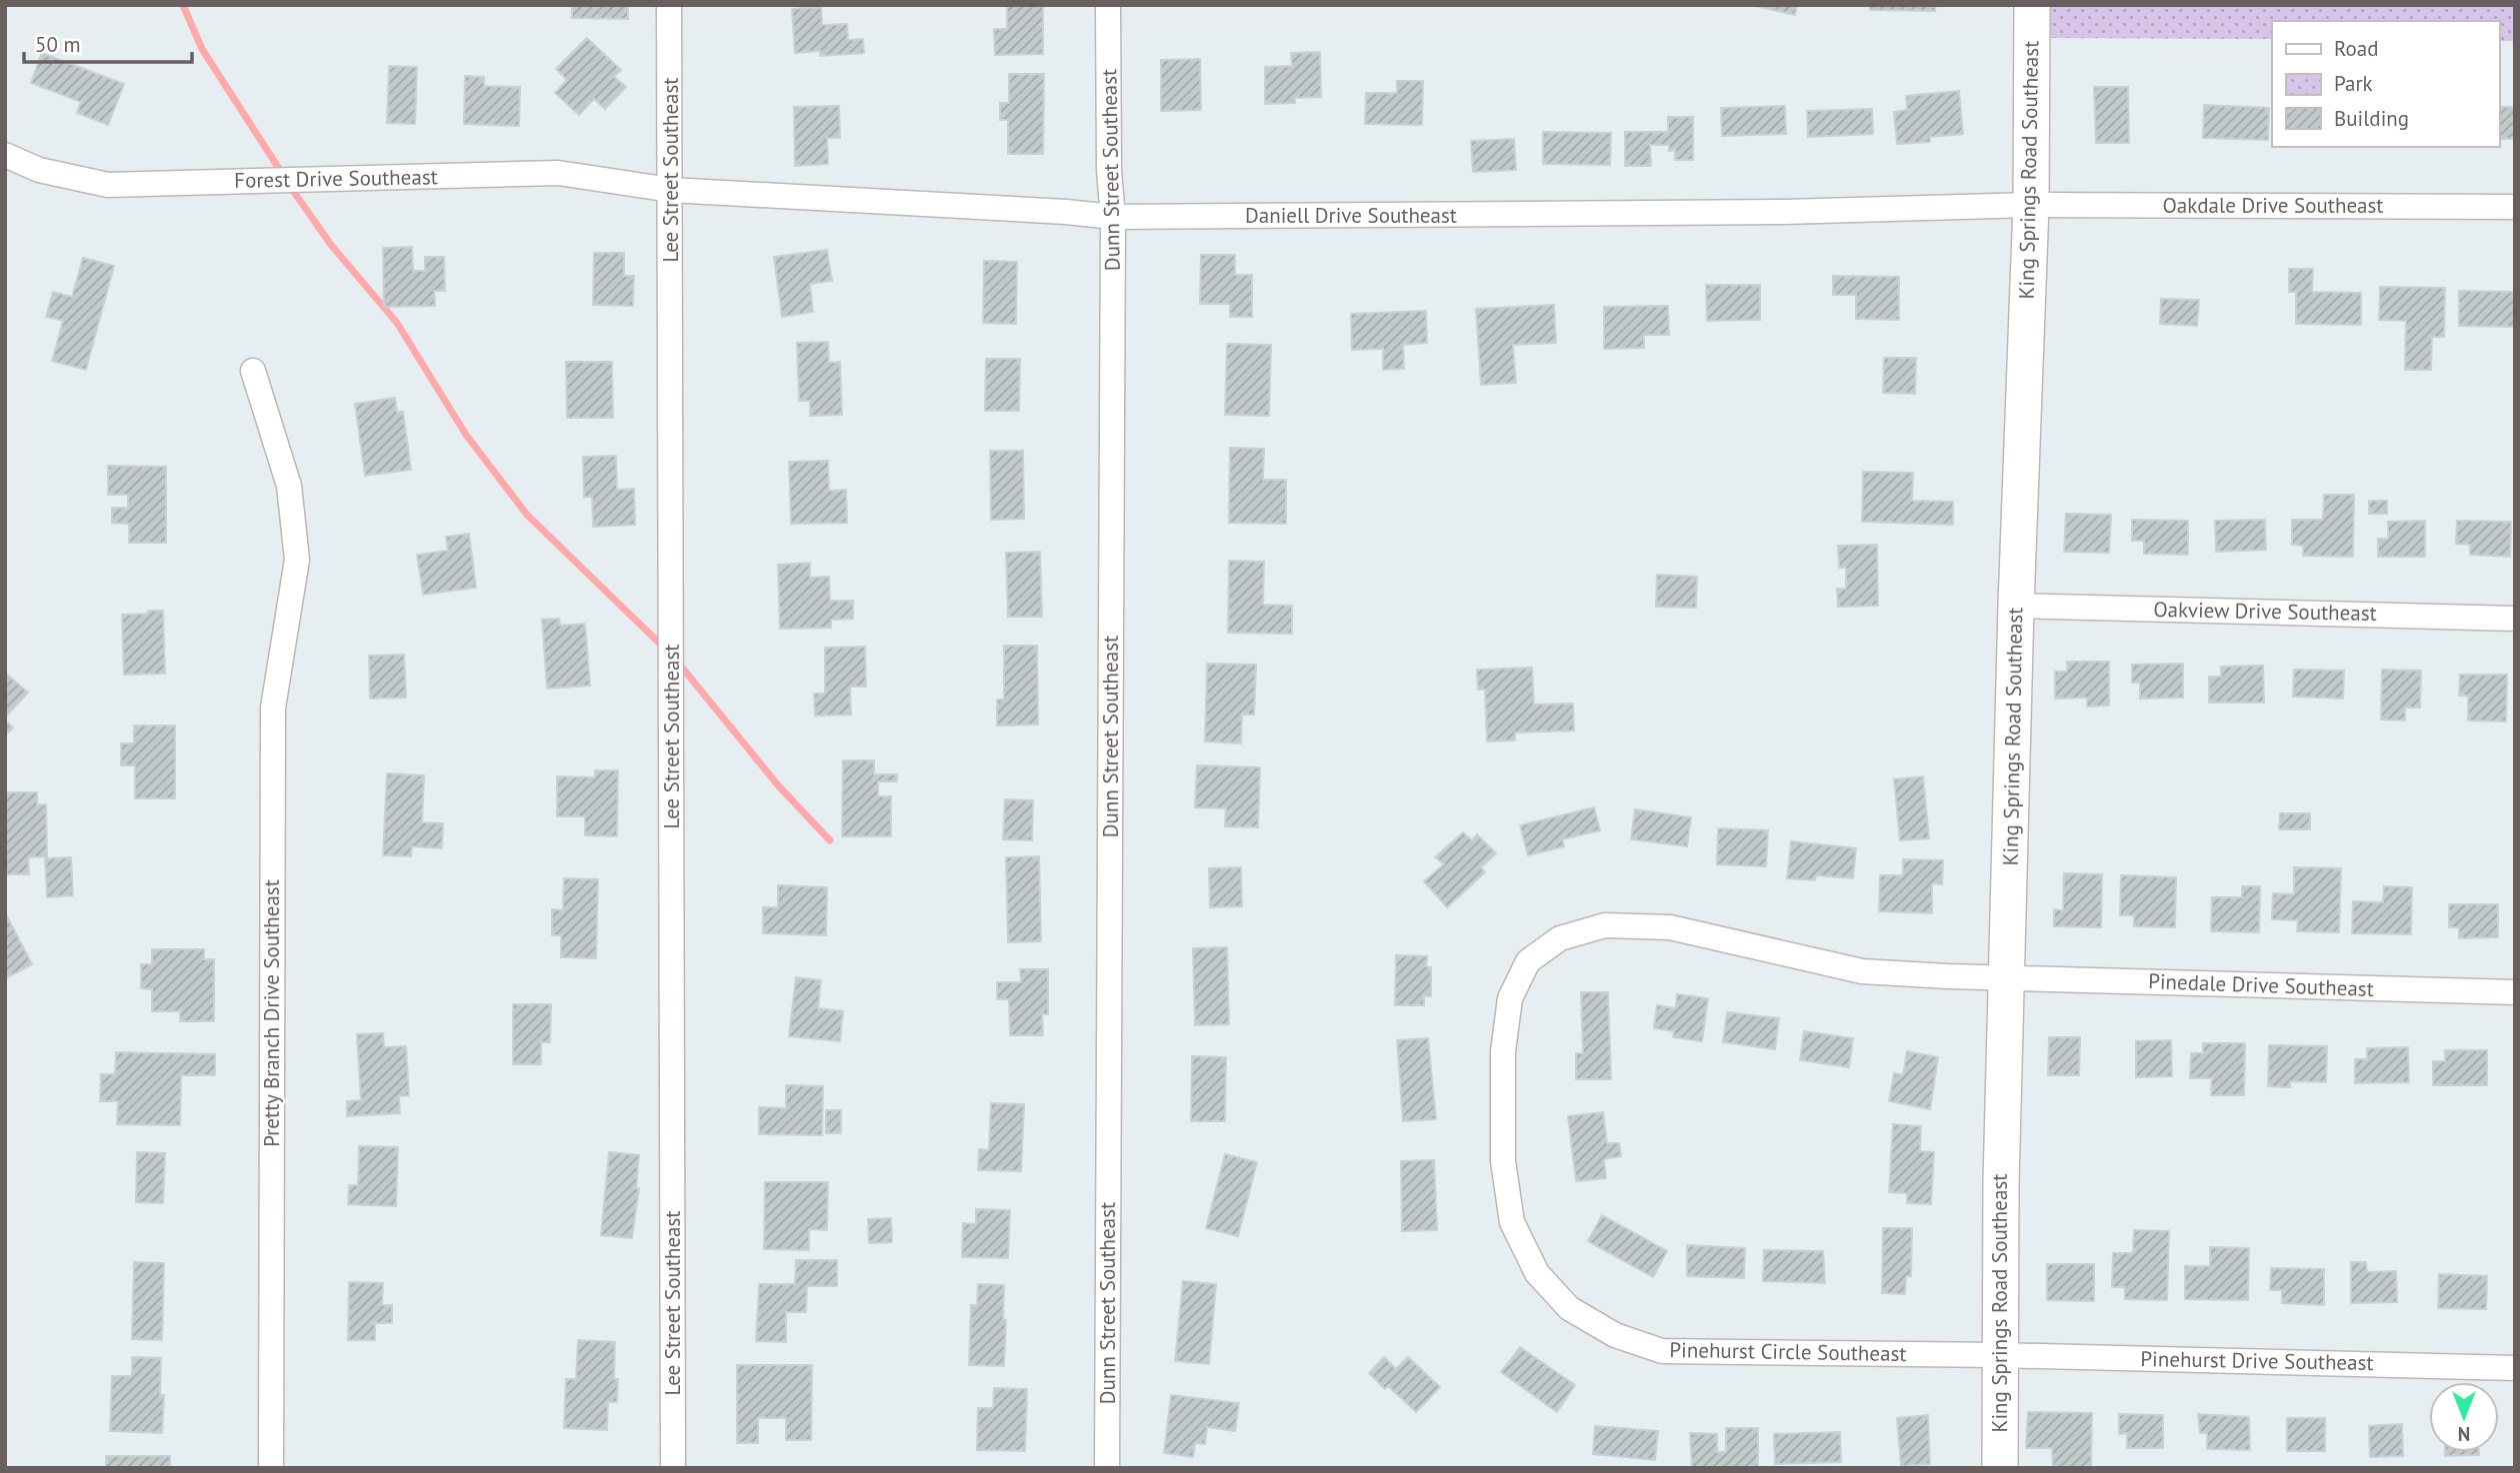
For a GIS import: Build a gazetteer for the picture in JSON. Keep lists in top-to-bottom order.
{
  "streets": {
    "street": [
      "Lee Street Southeast",
      "Dunn Street Southeast",
      "King Springs Road Southeast",
      "Forest Drive Southeast",
      "Oakdale Drive Southeast",
      "Daniell Drive Southeast",
      "Oakview Drive Southeast",
      "Pinedale Drive Southeast",
      "Pretty Branch Drive Southeast",
      "Pinehurst Circle Southeast",
      "Pinehurst Drive Southeast"
    ]
  },
  "crossings": [
    ["Lee Street Southeast", "Forest Drive Southeast"],
    ["Lee Street Southeast", "Daniell Drive Southeast"],
    ["Dunn Street Southeast", "Daniell Drive Southeast"],
    ["King Springs Road Southeast", "Oakdale Drive Southeast"],
    ["King Springs Road Southeast", "Daniell Drive Southeast"],
    ["King Springs Road Southeast", "Oakview Drive Southeast"],
    ["King Springs Road Southeast", "Pinedale Drive Southeast"],
    ["King Springs Road Southeast", "Pinehurst Circle Southeast"],
    ["King Springs Road Southeast", "Pinehurst Drive Southeast"],
    ["Forest Drive Southeast", "Daniell Drive Southeast"],
    ["Oakdale Drive Southeast", "Daniell Drive Southeast"],
    ["Pinedale Drive Southeast", "Pinehurst Circle Southeast"],
    ["Pinehurst Circle Southeast", "Pinehurst Drive Southeast"]
  ],
  "legend": ["Road", "Park", "Building"],
  "scale_bar": "50 m",
  "north": "bottom"
}
